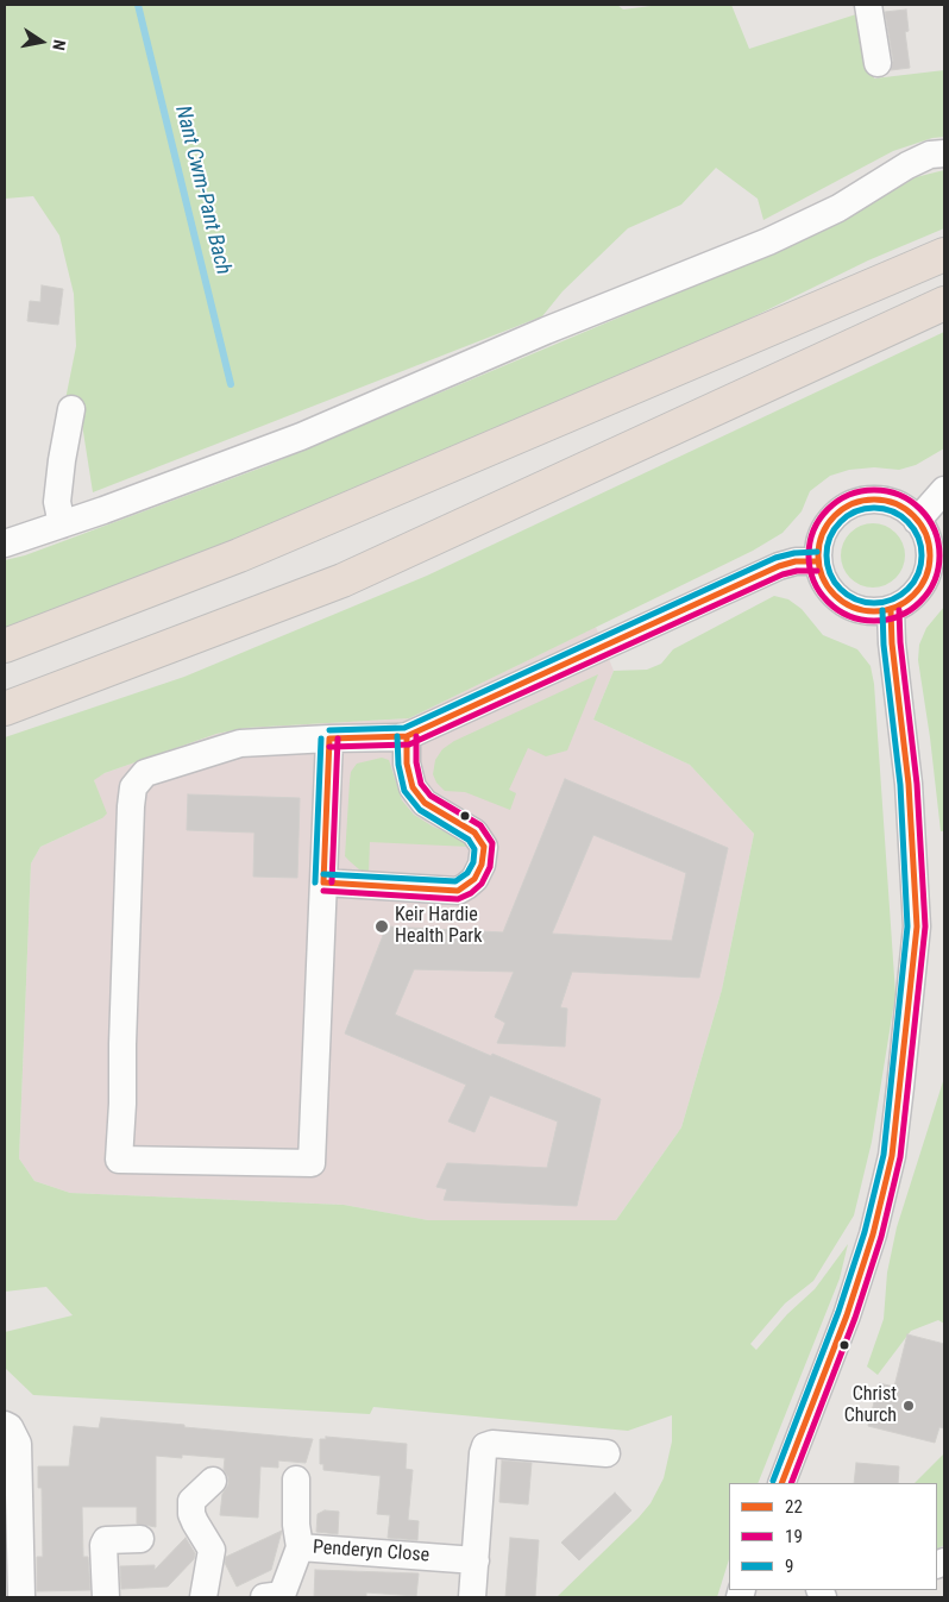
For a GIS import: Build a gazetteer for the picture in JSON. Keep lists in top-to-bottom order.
{
  "streets": {
    "street": ["Penderyn Close"]
  },
  "water": ["Nant Cwm-Pant Bach"],
  "places": ["Keir Hardie Health Park", "Christ Church"],
  "lines": ["transit line 19", "transit line 22", "transit line 9"],
  "legend": ["22", "19", "9"],
  "north": "right"
}
